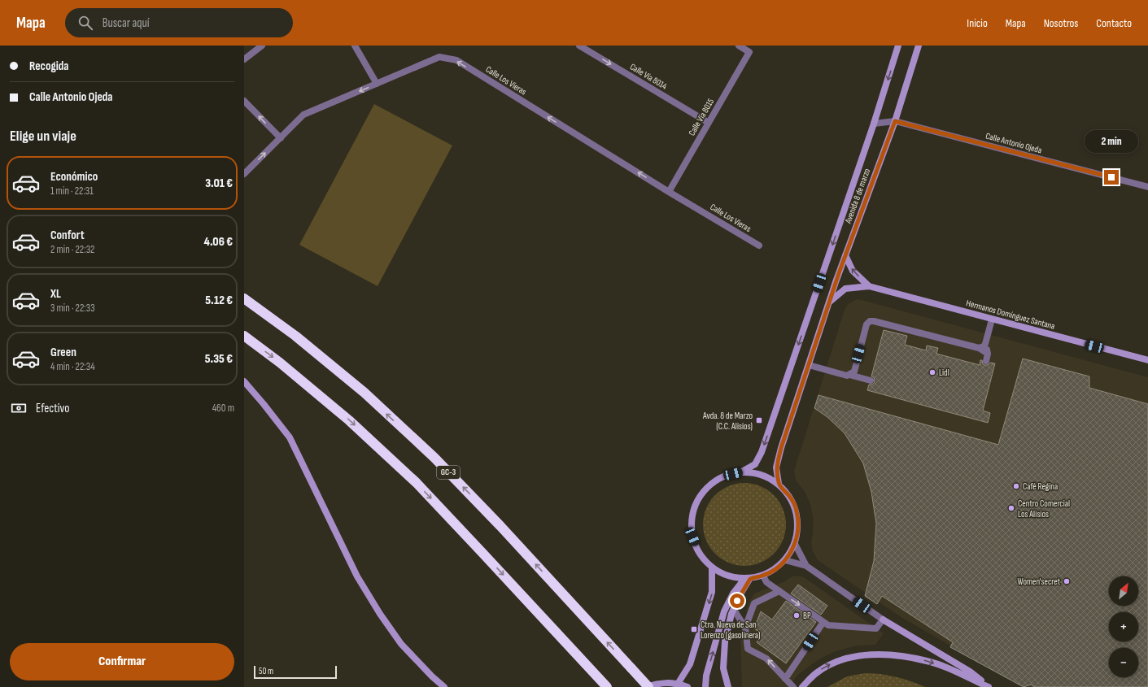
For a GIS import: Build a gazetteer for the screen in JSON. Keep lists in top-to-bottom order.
{
  "streets": {
    "highway": ["GC-3"],
    "street": [
      "Calle Vía 8014",
      "Calle Los Vieras",
      "Calle Vía 8015",
      "Calle Antonio Ojeda",
      "Avenida 8 de marzo",
      "Hermanos Domínguez Santana"
    ]
  },
  "crossings": [
    ["Calle Vía 8014", "Calle Vía 8015"],
    ["Calle Los Vieras", "Calle Vía 8015"],
    ["Calle Antonio Ojeda", "Avenida 8 de marzo"],
    ["Avenida 8 de marzo", "Hermanos Domínguez Santana"]
  ],
  "one_way": ["Calle Vía 8014"],
  "places": {
    "other": [
      "Lidl",
      "Café Regina",
      "Centro Comercial Los Alisios",
      "Women'secret",
      "BP"
    ],
    "transit": ["Avda. 8 de Marzo (C.C. Alisios)", "Ctra. Nueva de San Lorenzo (gasolinera)"]
  },
  "scale_bar": "50 m",
  "north": "top right",
  "page": {
    "header": "Mapa",
    "search": "Buscar aquí",
    "nav": [
      "Inicio",
      "Mapa",
      "Nosotros",
      "Contacto"
    ],
    "banner": ["Recogida", "Calle Antonio Ojeda"],
    "heading": "Elige un viaje",
    "bubble": "2 min",
    "list": [
      {
        "name": "Económico",
        "note": "1 min · 22:31",
        "value": "3.01 €"
      },
      {
        "name": "Confort",
        "note": "2 min · 22:32",
        "value": "4.06 €"
      },
      {
        "name": "XL",
        "note": "3 min · 22:33",
        "value": "5.12 €"
      },
      {
        "name": "Green",
        "note": "4 min · 22:34",
        "value": "5.35 €"
      }
    ],
    "pay": ["Efectivo", "460 m"],
    "map_buttons": ["+", "−"],
    "buttons": "Confirmar",
    "scale": "50 m"
  }
}
